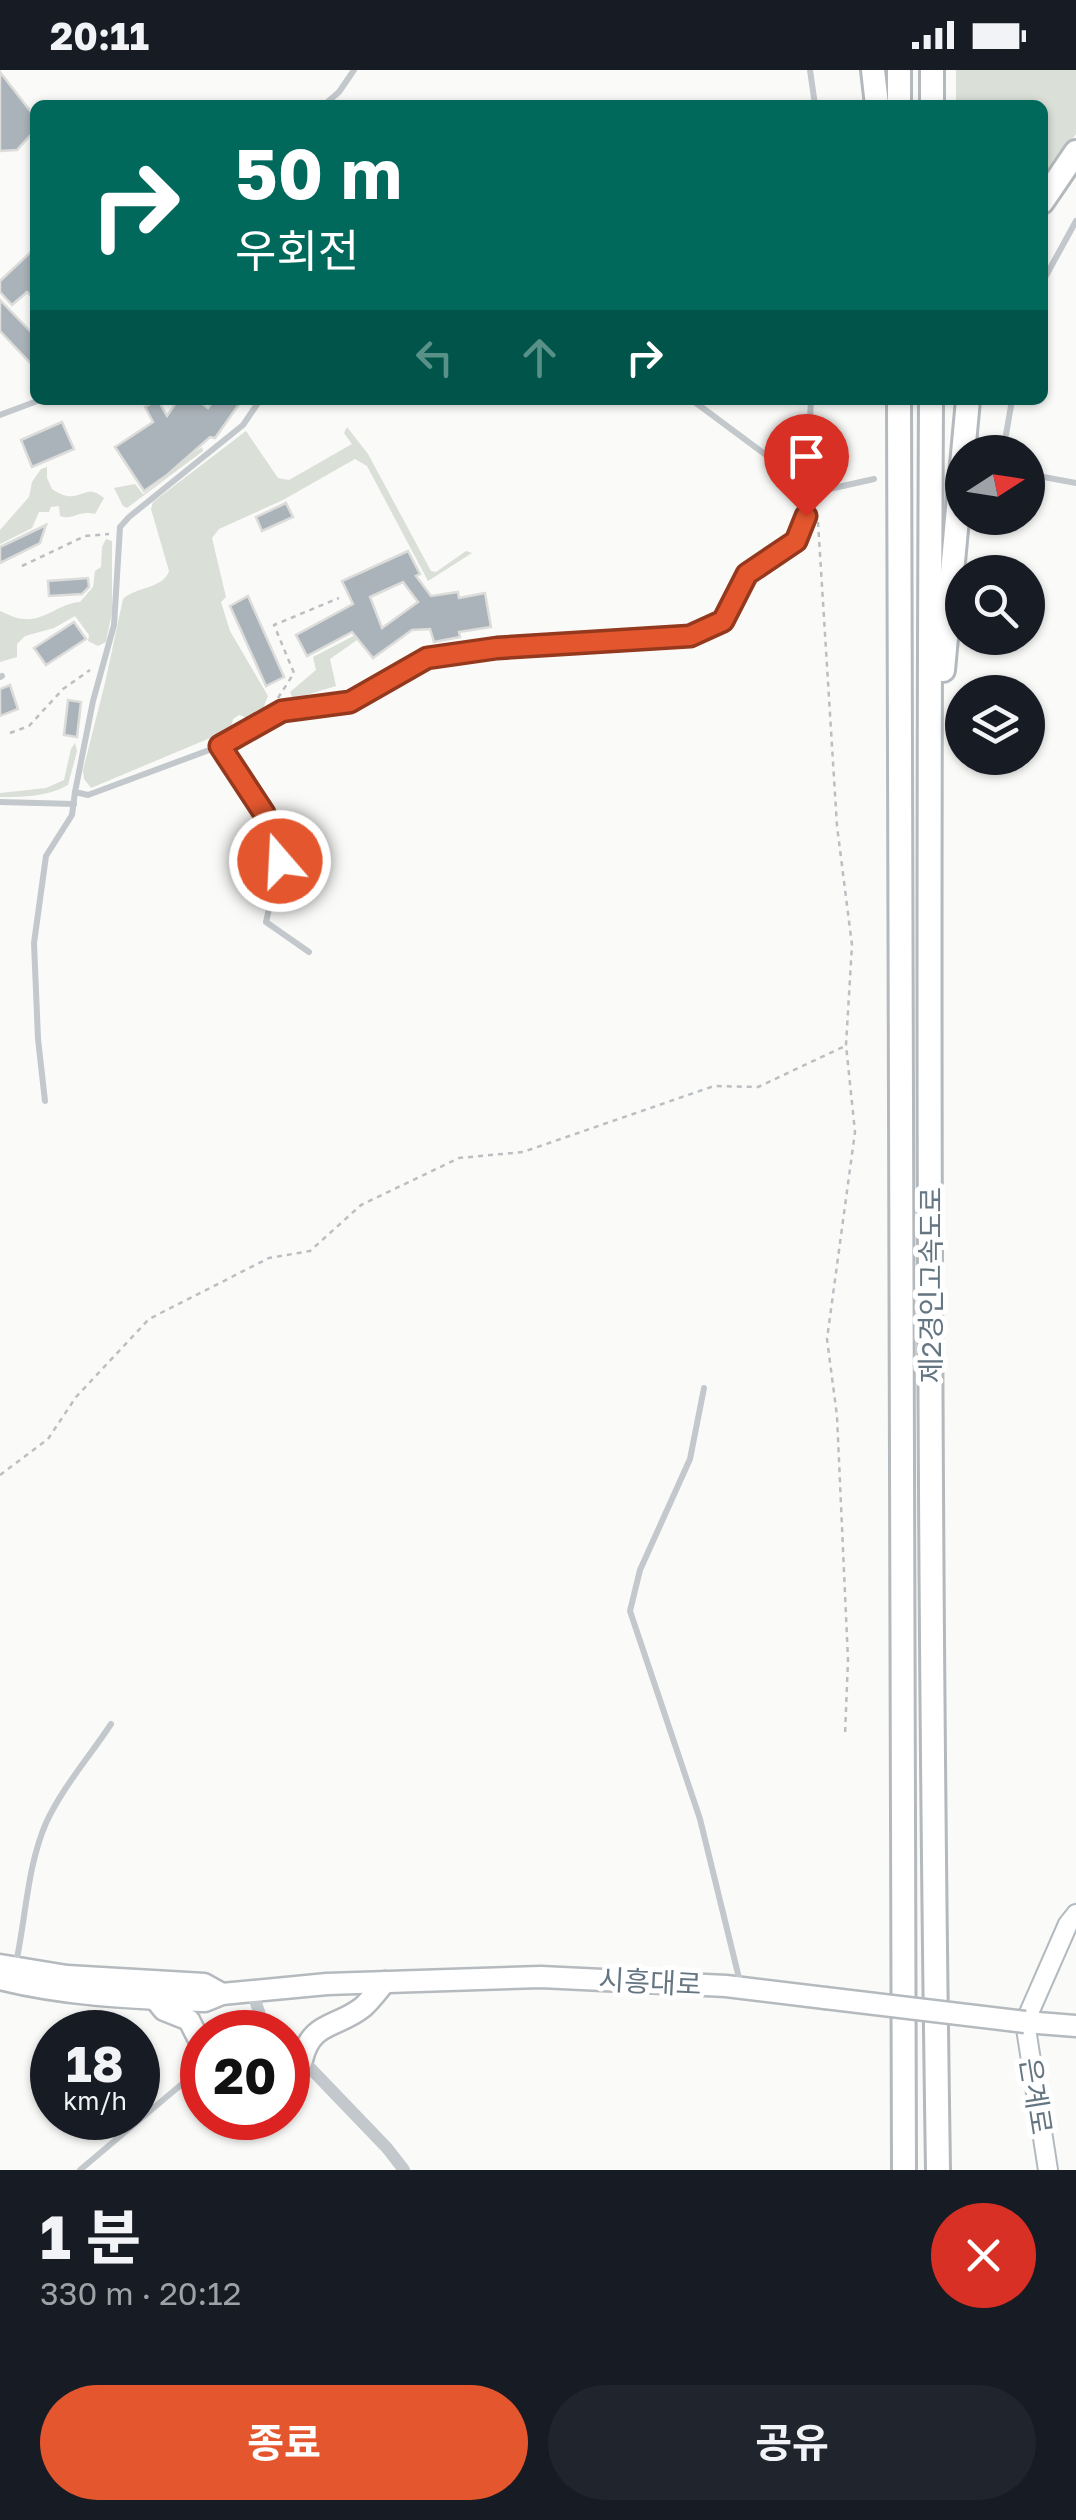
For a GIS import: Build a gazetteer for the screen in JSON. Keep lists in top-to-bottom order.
{
  "streets": {
    "highway": ["제2경인고속도로"],
    "main road": ["시흥대로"],
    "street": ["은계로"]
  },
  "crossings": [
    ["시흥대로", "은계로"]
  ],
  "north": "right",
  "page": {
    "status": "20:11",
    "turn": ["50 m", "우회전"],
    "speed": "18 km/h",
    "limit": "20",
    "heading": ["1 분", "330 m · 20:12"],
    "buttons": ["종료", "공유"]
  }
}
